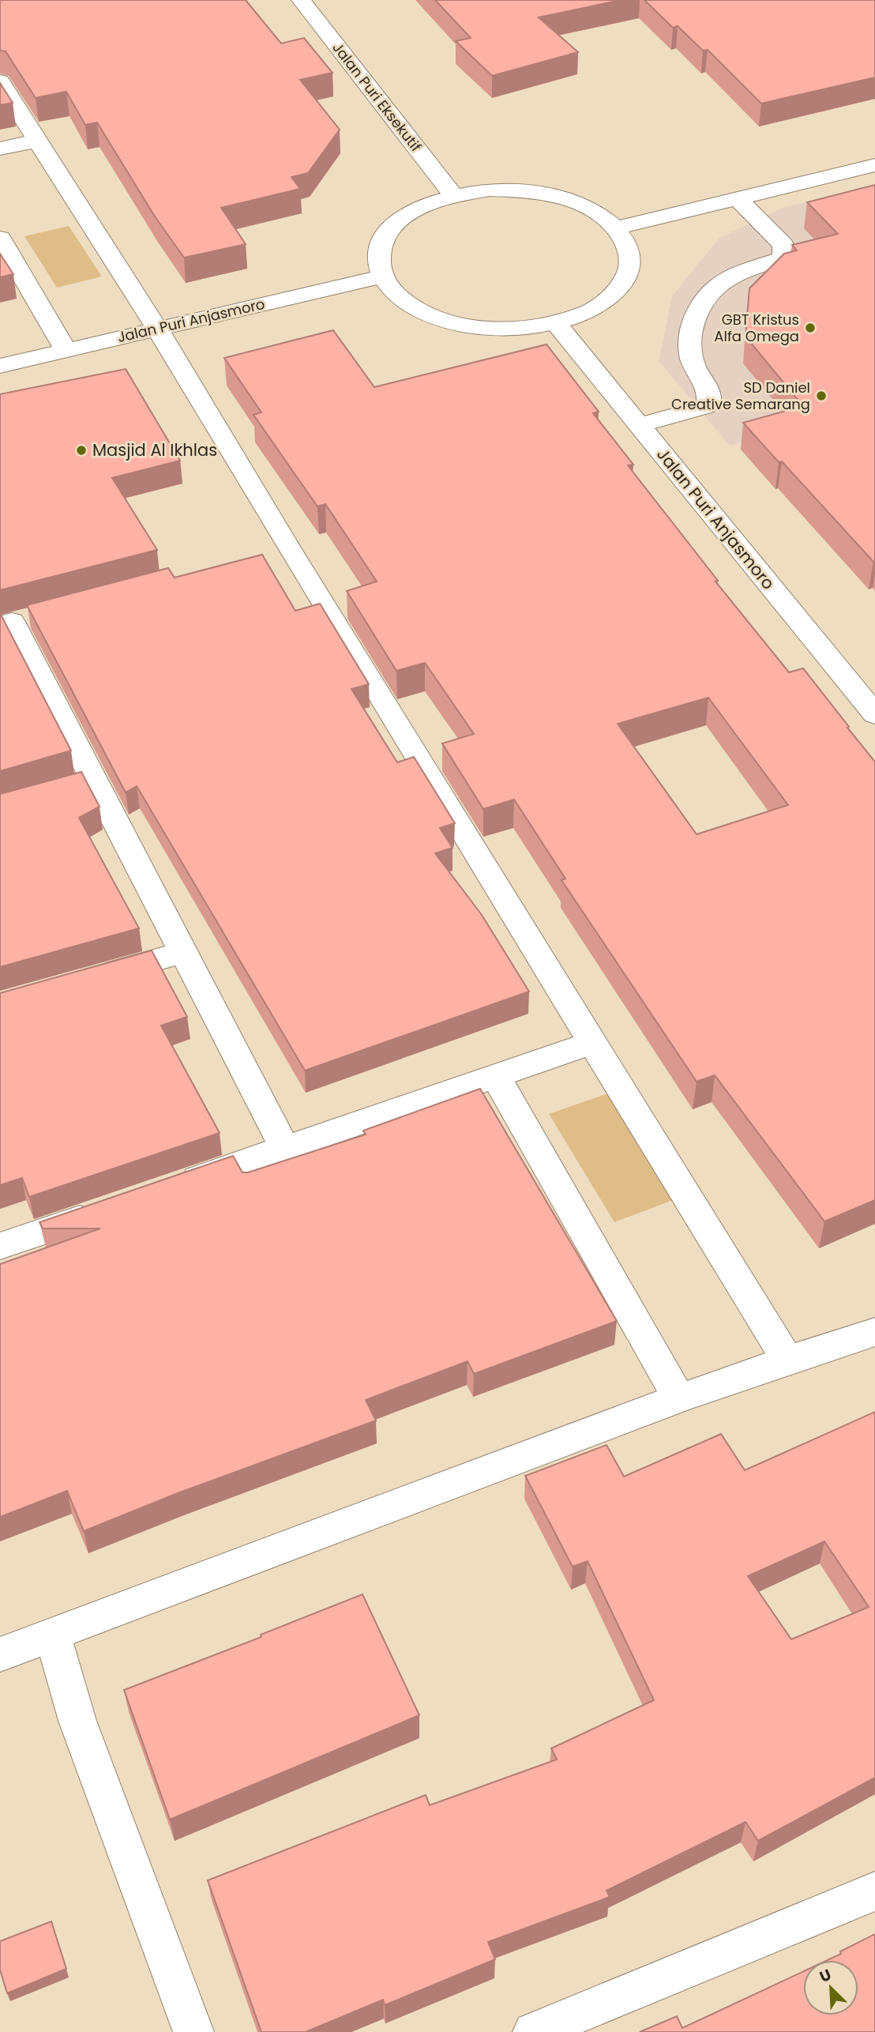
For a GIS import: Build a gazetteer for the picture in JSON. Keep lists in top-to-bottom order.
{
  "streets": {
    "street": ["Jalan Puri Eksekutif", "Jalan Puri Anjasmoro"]
  },
  "places": ["GBT Kristus Alfa Omega", "SD Daniel Creative Semarang", "Masjid Al Ikhlas"],
  "north": "top left"
}
